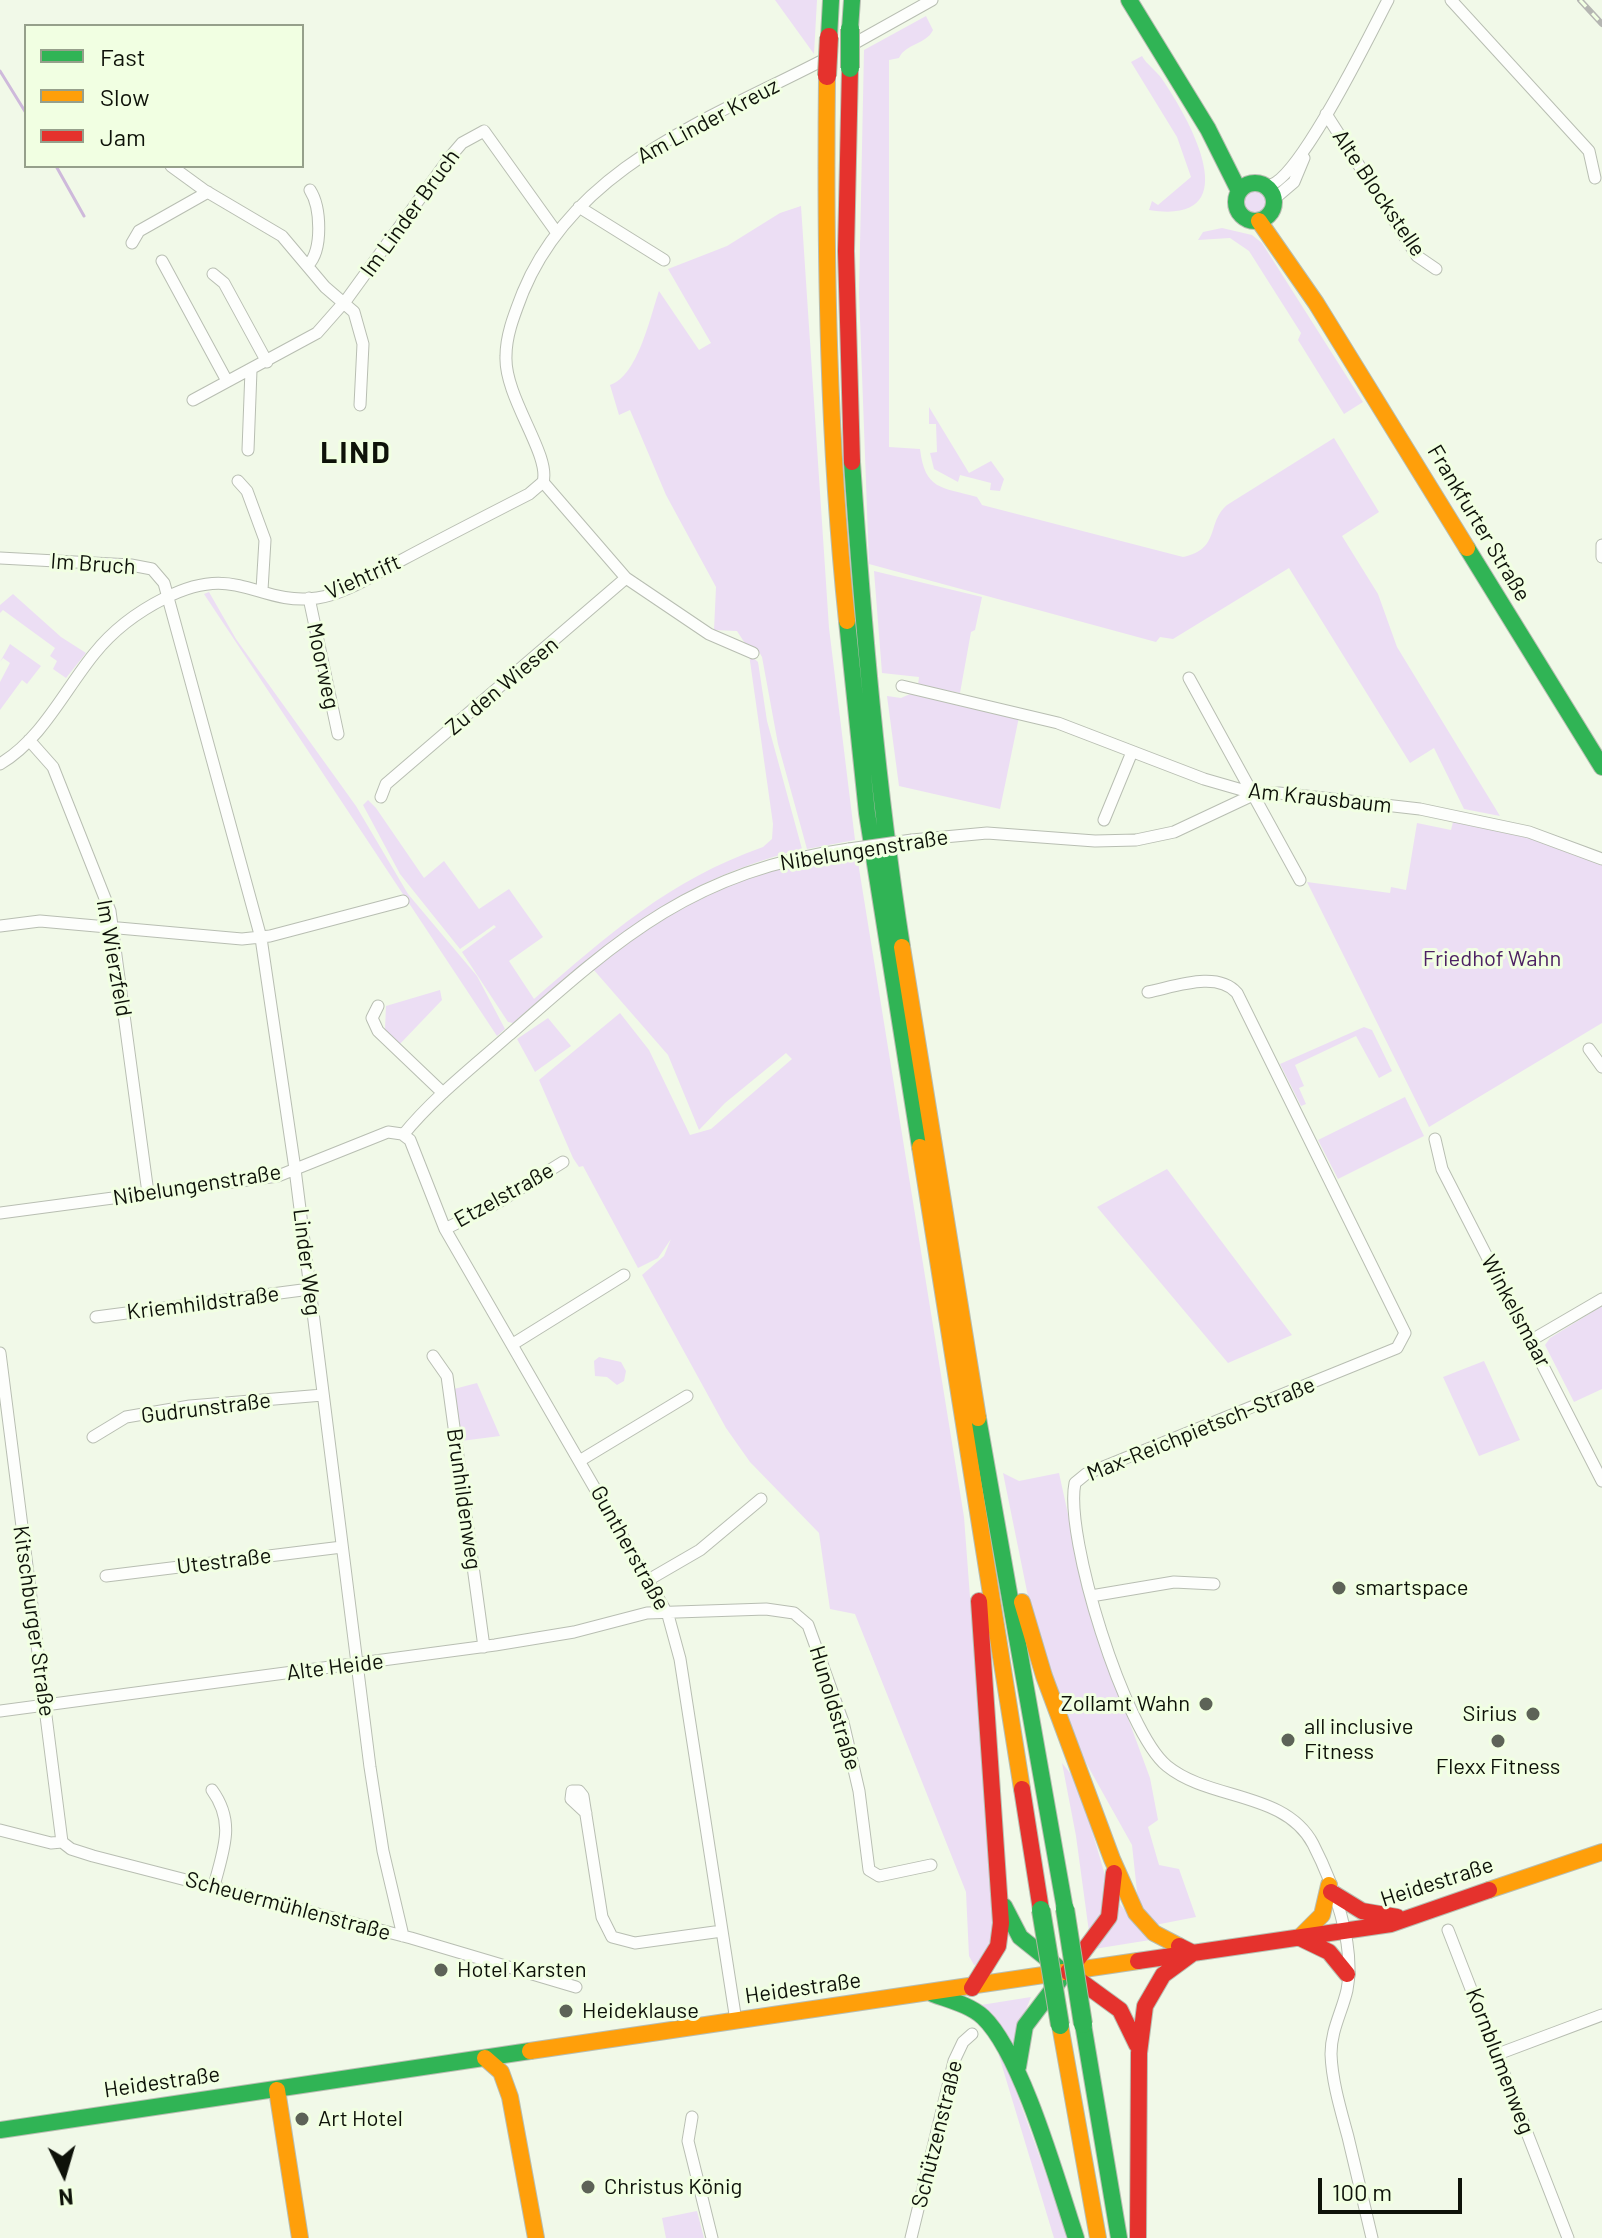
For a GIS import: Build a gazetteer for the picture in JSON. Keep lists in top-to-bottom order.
{
  "streets": {
    "main road": ["Frankfurter Straße", "Heidestraße"],
    "street": [
      "Am Linder Kreuz",
      "Alte Blockstelle",
      "Im Linder Bruch",
      "Im Bruch",
      "Viehtrift",
      "Moorweg",
      "Zu den Wiesen",
      "Am Krausbaum",
      "Nibelungenstraße",
      "Im Wierzfeld",
      "Etzelstraße",
      "Linder Weg",
      "Kriemhildstraße",
      "Winkelsmaar",
      "Gudrunstraße",
      "Max-Reichpietsch-Straße",
      "Brunhildenweg",
      "Guntherstraße",
      "Utestraße",
      "Kitschburger Straße",
      "Alte Heide",
      "Hunoldstraße",
      "Scheuermühlenstraße",
      "Kornblumenweg",
      "Schützenstraße"
    ]
  },
  "crossings": [
    ["Am Linder Kreuz", "Im Linder Bruch"],
    ["Am Linder Kreuz", "Viehtrift"],
    ["Am Linder Kreuz", "Zu den Wiesen"],
    ["Alte Blockstelle", "Frankfurter Straße"],
    ["Im Bruch", "Viehtrift"],
    ["Im Bruch", "Linder Weg"],
    ["Viehtrift", "Moorweg"],
    ["Viehtrift", "Im Wierzfeld"],
    ["Viehtrift", "Linder Weg"],
    ["Am Krausbaum", "Nibelungenstraße"],
    ["Nibelungenstraße", "Im Wierzfeld"],
    ["Nibelungenstraße", "Linder Weg"],
    ["Nibelungenstraße", "Guntherstraße"],
    ["Etzelstraße", "Guntherstraße"],
    ["Linder Weg", "Kriemhildstraße"],
    ["Linder Weg", "Gudrunstraße"],
    ["Linder Weg", "Utestraße"],
    ["Linder Weg", "Alte Heide"],
    ["Linder Weg", "Scheuermühlenstraße"],
    ["Max-Reichpietsch-Straße", "Heidestraße"],
    ["Brunhildenweg", "Alte Heide"],
    ["Guntherstraße", "Alte Heide"],
    ["Guntherstraße", "Hunoldstraße"],
    ["Guntherstraße", "Heidestraße"],
    ["Kitschburger Straße", "Alte Heide"],
    ["Kitschburger Straße", "Scheuermühlenstraße"],
    ["Alte Heide", "Hunoldstraße"]
  ],
  "districts": ["LIND"],
  "parks": ["Friedhof Wahn"],
  "places": [
    "smartspace",
    "Zollamt Wahn",
    "Sirius",
    "all inclusive Fitness",
    "Flexx Fitness",
    "Hotel Karsten",
    "Heideklause",
    "Art Hotel",
    "Christus König"
  ],
  "legend": ["Fast", "Slow", "Jam"],
  "scale_bar": "100 m",
  "north": "bottom"
}
